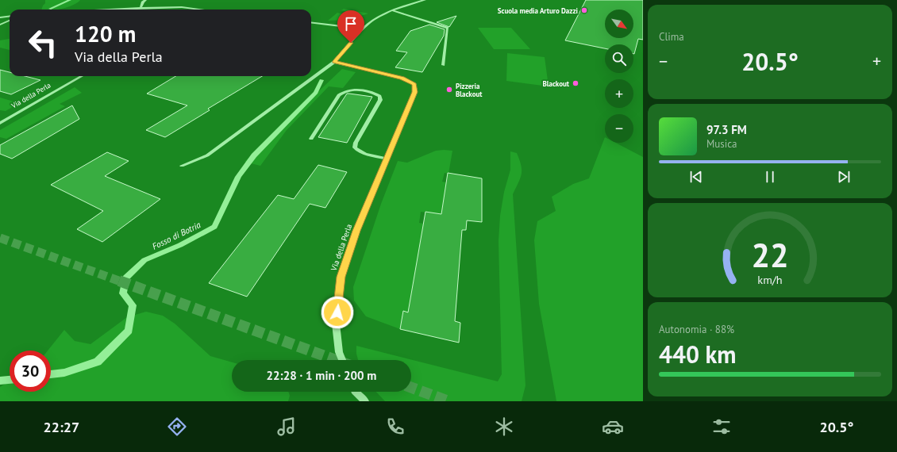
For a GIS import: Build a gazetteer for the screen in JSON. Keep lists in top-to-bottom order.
{
  "streets": {
    "street": ["Via della Perla"]
  },
  "water": ["Fosso di Botria"],
  "places": ["Scuola media Arturo Dazzi", "Blackout", "Pizzeria Blackout"],
  "north": "bottom right",
  "page": {
    "tile": [
      "Clima",
      ["Autonomia · 88%", "440 km"]
    ],
    "map_buttons": ["+", "−"],
    "turn": ["120 m", "Via della Perla"],
    "heat": ["−", "20.5°", "+"],
    "song": ["97.3 FM", "Musica"],
    "limit": "30",
    "trip": "22:28 · 1 min · 200 m",
    "tabs": ["22:27", "20.5°"],
    "gauge": ["22", "km/h"]
  }
}
